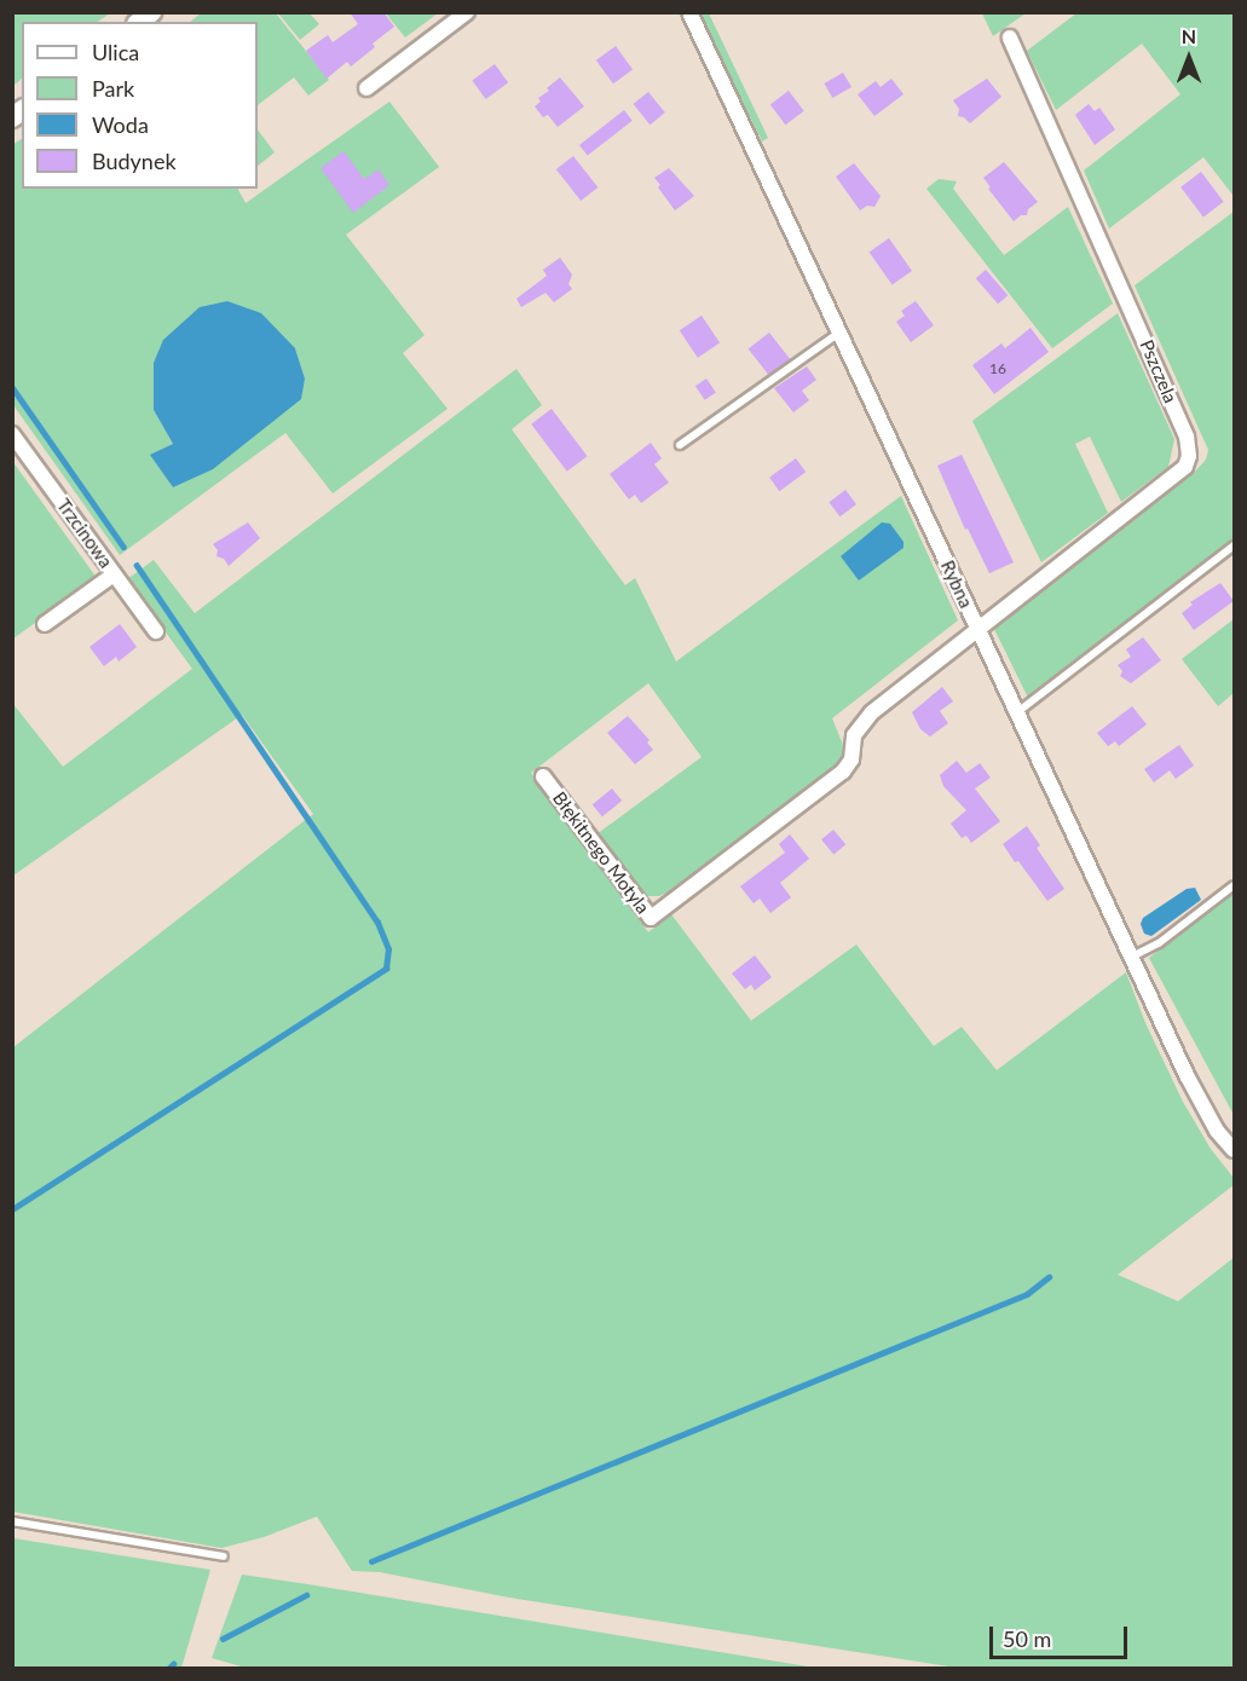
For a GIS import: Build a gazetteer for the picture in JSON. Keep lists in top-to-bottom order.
{
  "streets": {
    "street": [
      "Pszczela",
      "Trzcinowa",
      "Rybna",
      "Błękitnego Motyla"
    ]
  },
  "crossings": [
    ["Pszczela", "Rybna"],
    ["Pszczela", "Błękitnego Motyla"],
    ["Rybna", "Błękitnego Motyla"]
  ],
  "house_numbers": ["16"],
  "legend": [
    "Ulica",
    "Park",
    "Woda",
    "Budynek"
  ],
  "scale_bar": "50 m",
  "north": "top"
}
